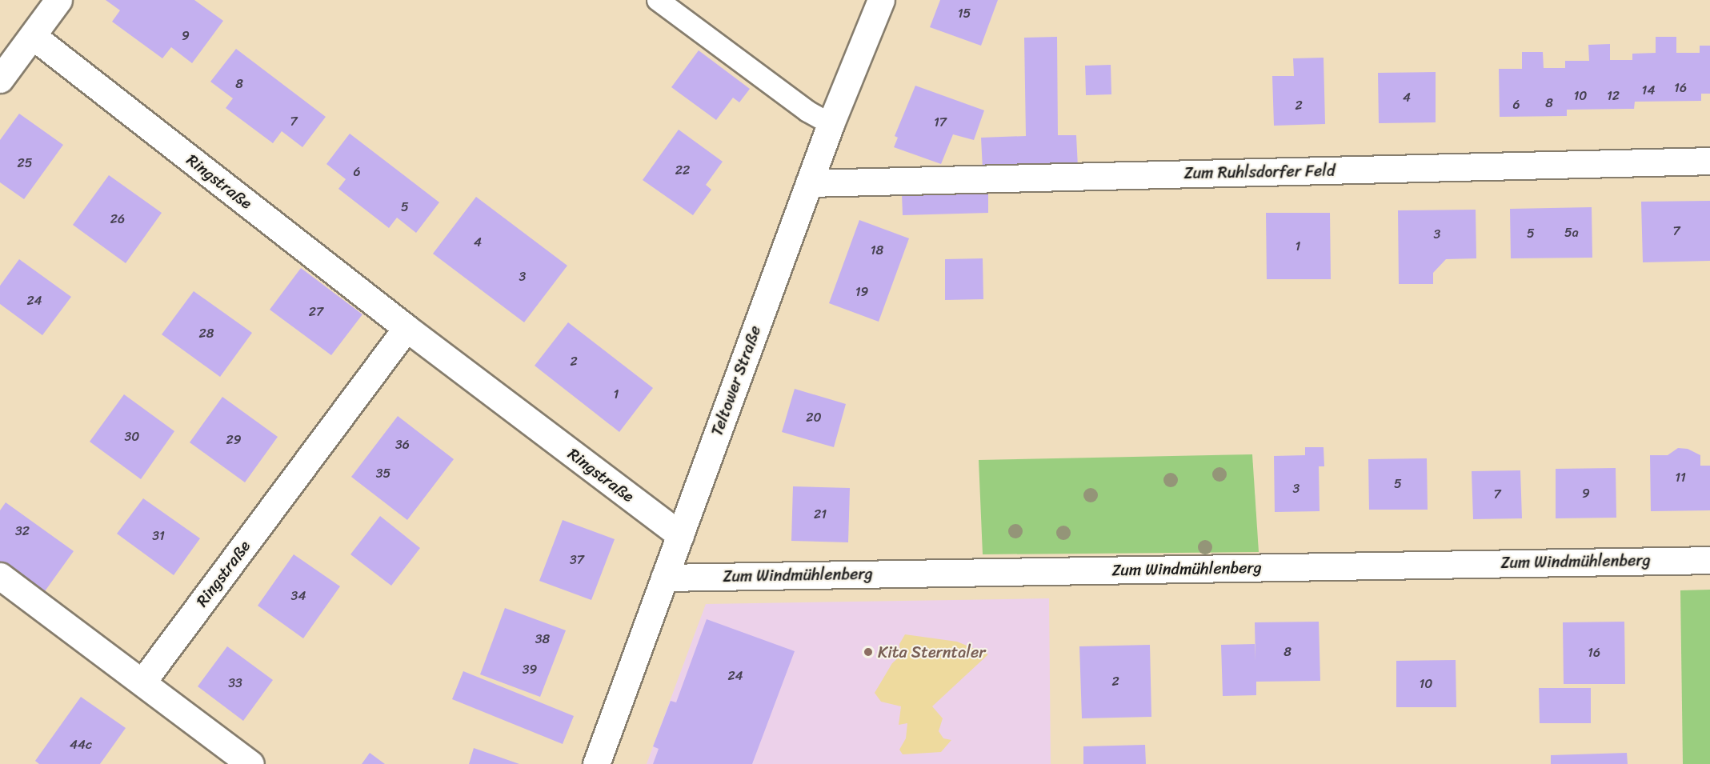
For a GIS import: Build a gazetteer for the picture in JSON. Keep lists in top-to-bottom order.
{
  "streets": {
    "street": [
      "Zum Ruhlsdorfer Feld",
      "Ringstraße",
      "Teltower Straße",
      "Zum Windmühlenberg"
    ]
  },
  "crossings": [
    ["Zum Ruhlsdorfer Feld", "Teltower Straße"],
    ["Ringstraße", "Teltower Straße"],
    ["Teltower Straße", "Zum Windmühlenberg"]
  ],
  "places": ["Kita Sterntaler"],
  "house_numbers": [
    "15",
    "9",
    "8",
    "16",
    "14",
    "10",
    "12",
    "4",
    "8",
    "6",
    "2",
    "7",
    "17",
    "25",
    "22",
    "6",
    "5",
    "26",
    "7",
    "5a",
    "5",
    "3",
    "4",
    "1",
    "18",
    "3",
    "19",
    "24",
    "27",
    "28",
    "2",
    "1",
    "20",
    "30",
    "29",
    "36",
    "35",
    "11",
    "5",
    "3",
    "9",
    "7",
    "21",
    "32",
    "31",
    "37",
    "34",
    "38",
    "8",
    "16",
    "39",
    "24",
    "2",
    "33",
    "10",
    "44c"
  ]
}
